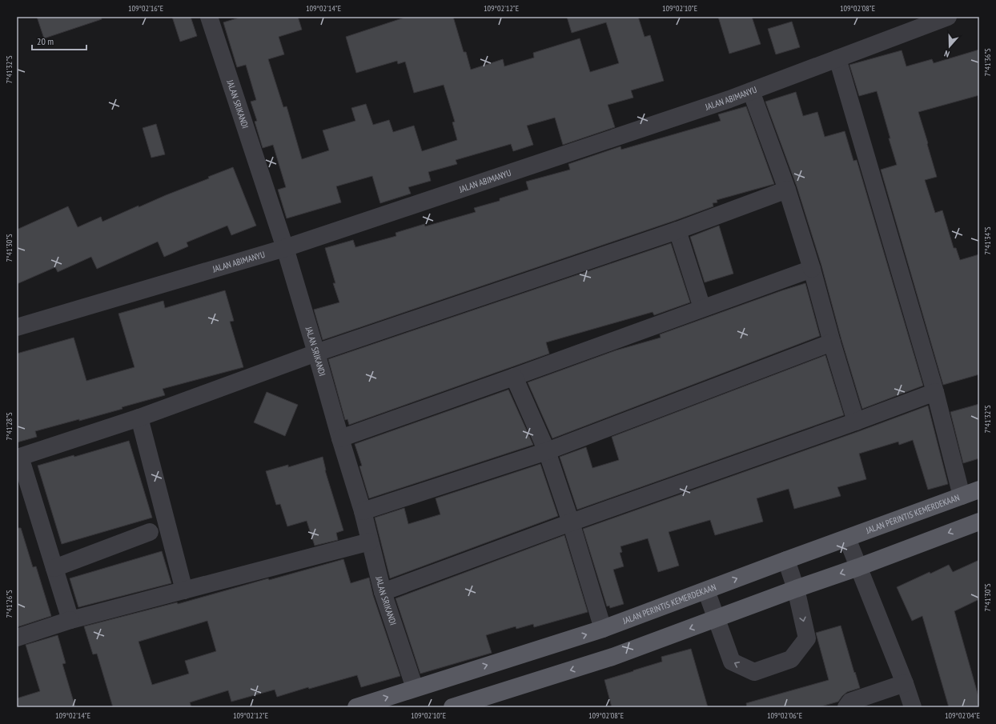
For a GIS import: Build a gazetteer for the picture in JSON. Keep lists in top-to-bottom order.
{
  "streets": {
    "main road": ["JALAN PERINTIS KEMERDEKAAN"],
    "street": ["JALAN ABIMANYU", "JALAN SRIKANDI"]
  },
  "crossings": [
    ["JALAN ABIMANYU", "JALAN SRIKANDI"],
    ["JALAN SRIKANDI", "JALAN PERINTIS KEMERDEKAAN"]
  ],
  "scale_bar": "20 m",
  "north": "bottom",
  "coordinates": [
    "109°02'16\"E",
    "109°02'14\"E",
    "109°02'12\"E",
    "109°02'10\"E",
    "109°02'08\"E",
    "7°41'36\"S",
    "7°41'32\"S",
    "7°41'34\"S",
    "7°41'30\"S",
    "7°41'28\"S",
    "7°41'26\"S",
    "109°02'06\"E",
    "109°02'04\"E"
  ]
}
